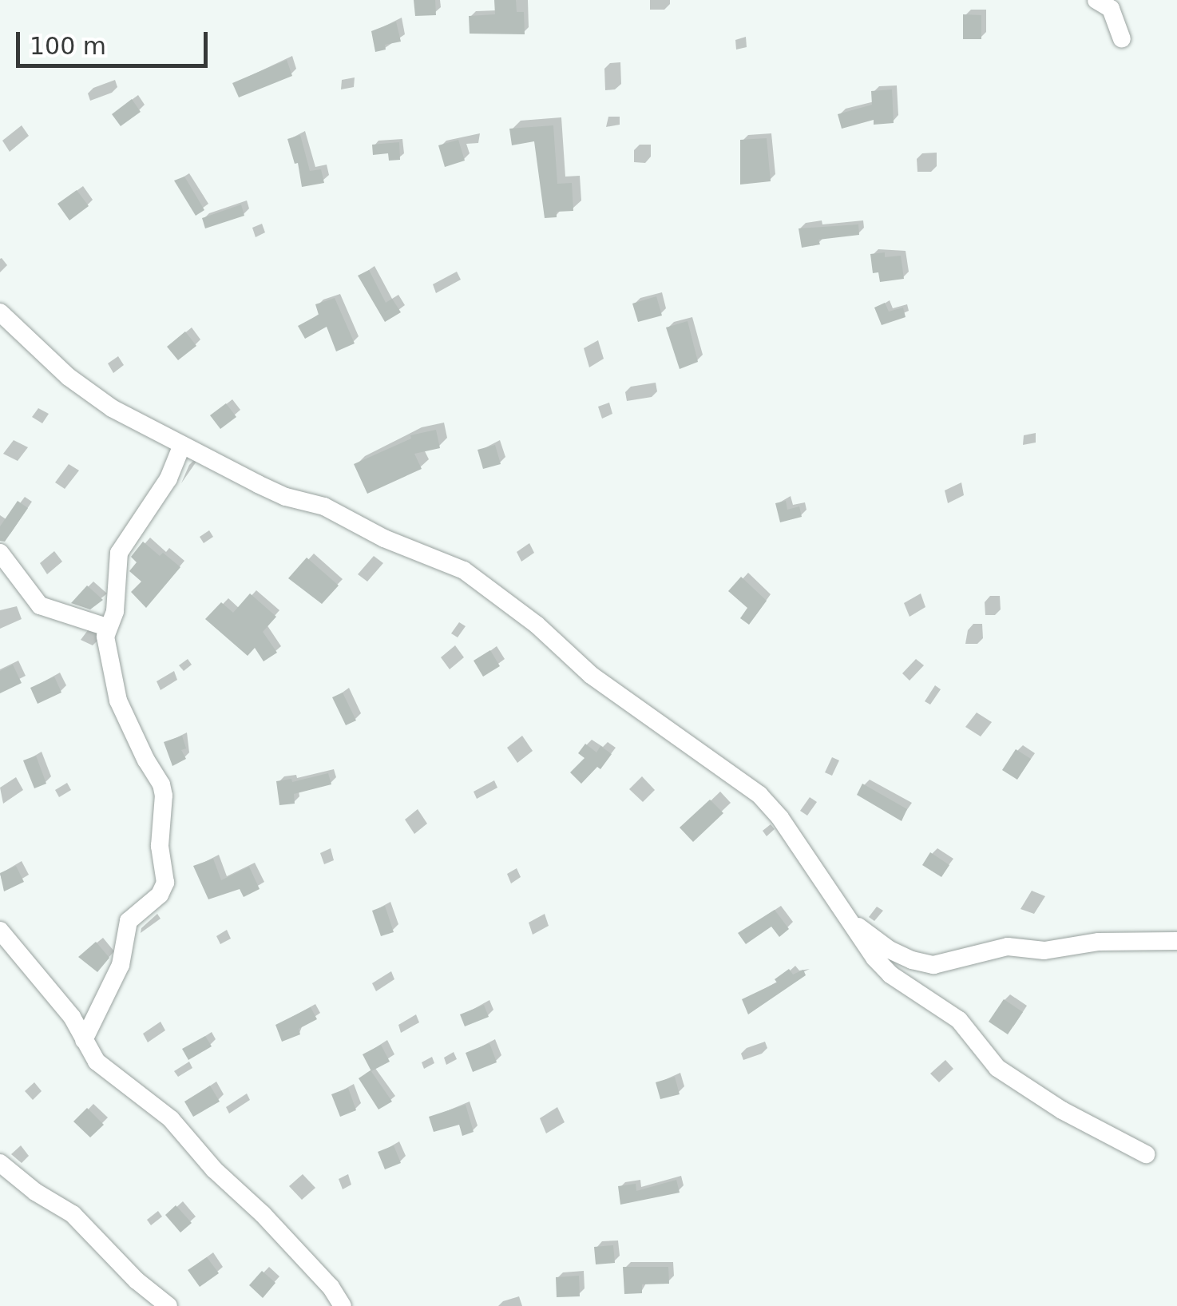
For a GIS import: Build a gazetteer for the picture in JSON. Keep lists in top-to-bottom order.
{
  "scale_bar": "100 m"
}
